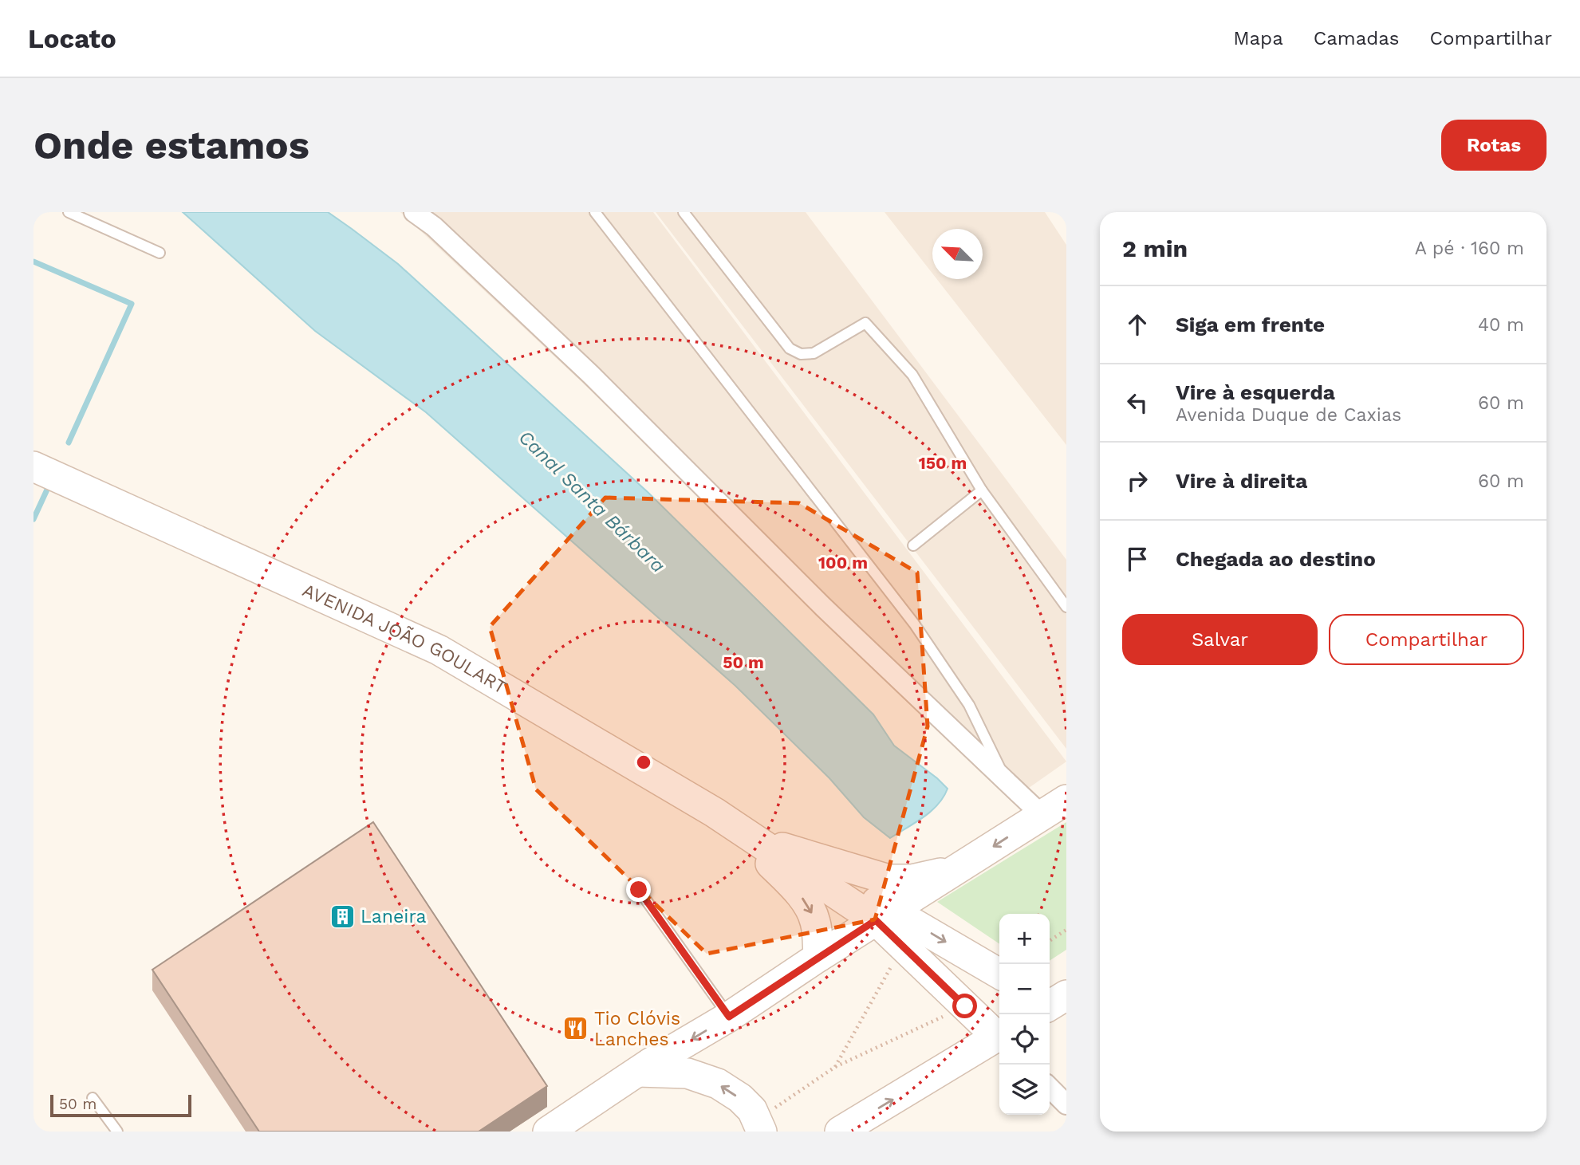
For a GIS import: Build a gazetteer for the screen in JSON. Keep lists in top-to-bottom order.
{
  "streets": {
    "main road": ["AVENIDA JOÃO GOULART"]
  },
  "water": ["Canal Santa Bárbara"],
  "places": {
    "building": ["Laneira"],
    "restaurant": ["Tio Clóvis Lanches"]
  },
  "scale_bar": "50 m",
  "north": "top left",
  "page": {
    "header": "Locato",
    "nav": ["Mapa", "Camadas", "Compartilhar"],
    "buttons": [
      "Rotas",
      ["Salvar", "Compartilhar"]
    ],
    "title": "Onde estamos",
    "heading": ["2 min", "A pé · 160 m"],
    "list": [
      ["Siga em frente", "40 m"],
      ["Vire à esquerda", "Avenida Duque de Caxias", "60 m"],
      ["Vire à direita", "60 m"],
      "Chegada ao destino"
    ],
    "map_buttons": ["+", "−"],
    "scale": "50 m"
  },
  "rings": ["150 m", "100 m", "50 m"]
}
